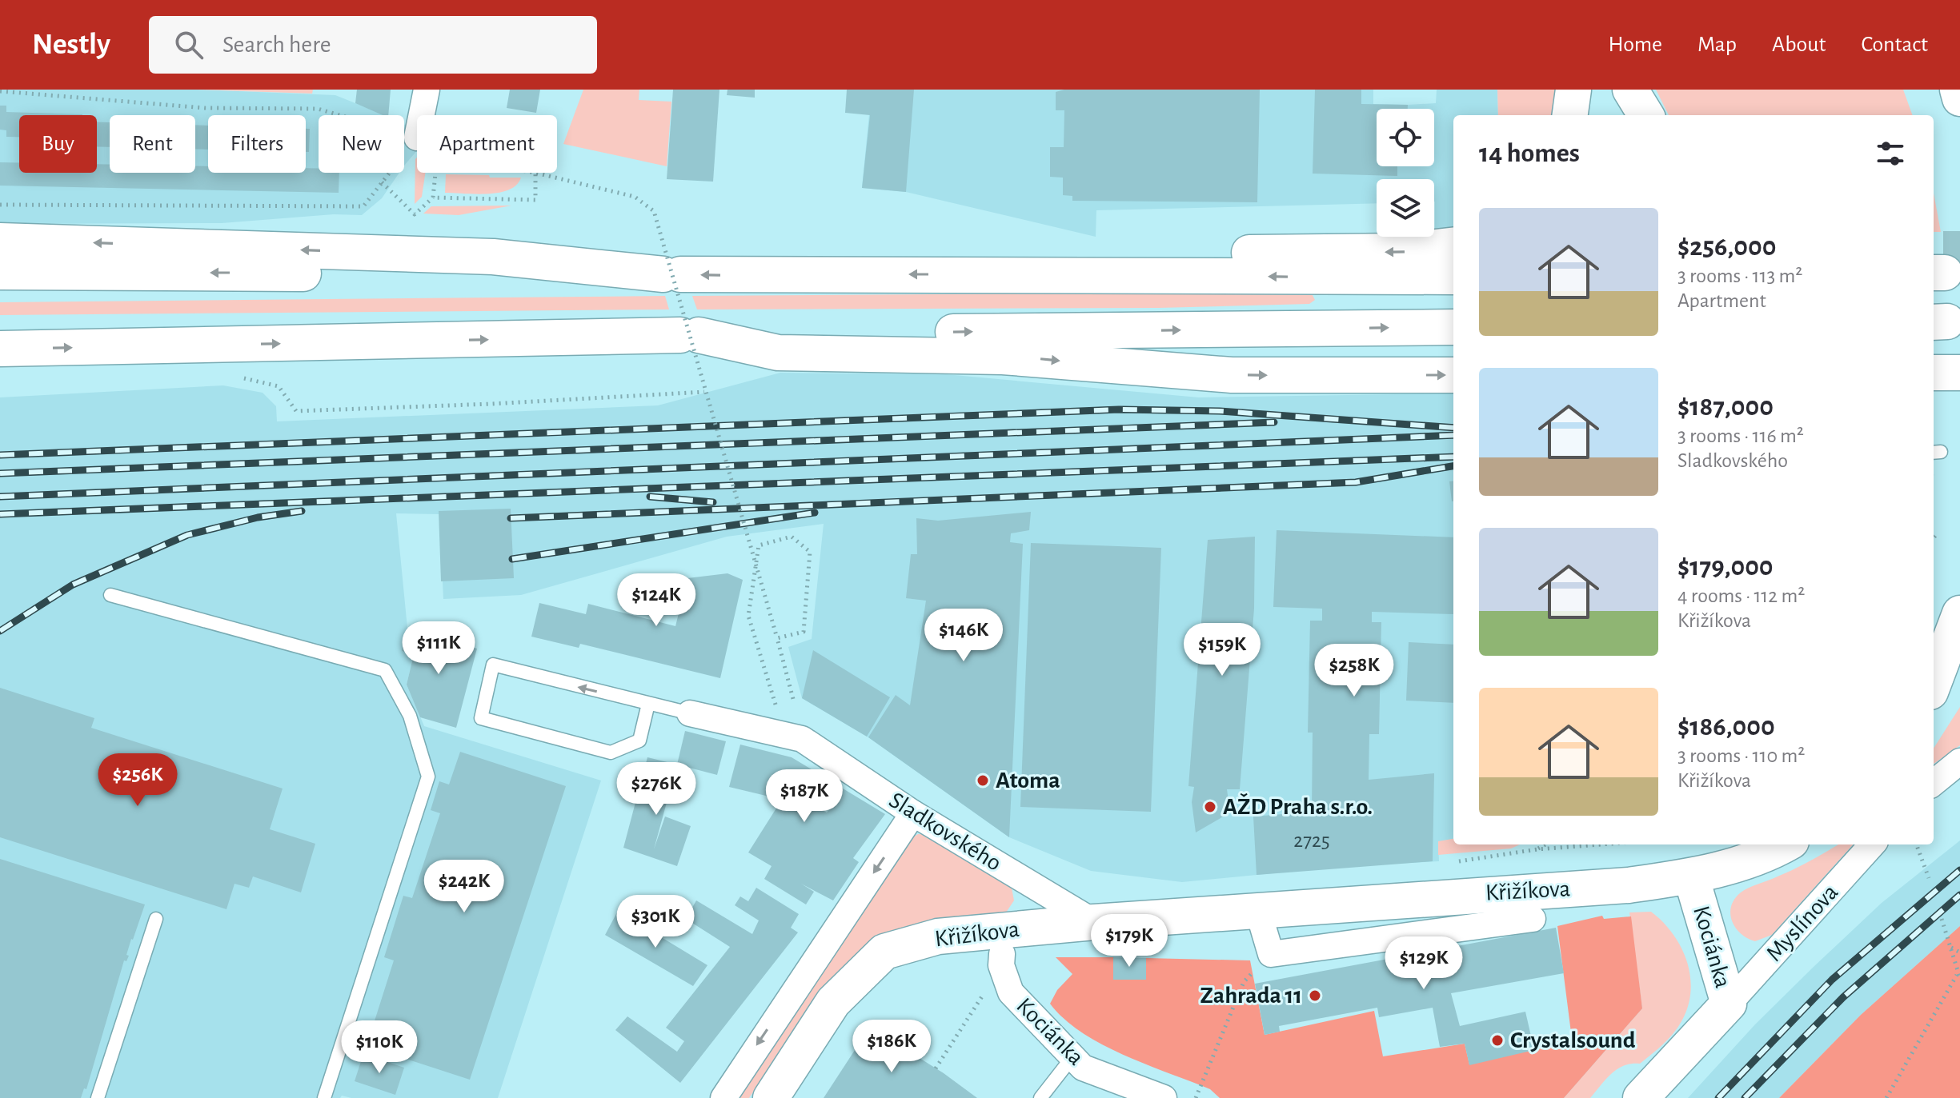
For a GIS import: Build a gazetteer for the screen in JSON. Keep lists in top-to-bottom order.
{
  "streets": {
    "main road": ["Křižíkova", "Kociánka"],
    "street": ["Sladkovského", "Myslínova"]
  },
  "crossings": [
    ["Sladkovského", "Křižíkova"],
    ["Křižíkova", "Kociánka"],
    ["Myslínova", "Kociánka"]
  ],
  "places": [
    "Atoma",
    "AŽD Praha s.r.o.",
    "Zahrada 11",
    "Crystalsound"
  ],
  "house_numbers": ["2725"],
  "page": {
    "header": "Nestly",
    "search": "Search here",
    "nav": [
      "Home",
      "Map",
      "About",
      "Contact"
    ],
    "chip": [
      "Buy",
      "Rent",
      "Filters",
      "New",
      "Apartment"
    ],
    "heading": "14 homes",
    "list": [
      {
        "name": "$256,000",
        "note": "3 rooms · 113 m² · Apartment"
      },
      {
        "name": "$187,000",
        "note": "3 rooms · 116 m² · Sladkovského"
      },
      {
        "name": "$179,000",
        "note": "4 rooms · 112 m² · Křižíkova"
      },
      {
        "name": "$186,000",
        "note": "3 rooms · 110 m² · Křižíkova"
      }
    ],
    "price": [
      "$124K",
      "$146K",
      "$111K",
      "$159K",
      "$258K",
      "$256K",
      "$276K",
      "$187K",
      "$242K",
      "$301K",
      "$179K",
      "$129K",
      "$186K",
      "$110K"
    ]
  }
}
